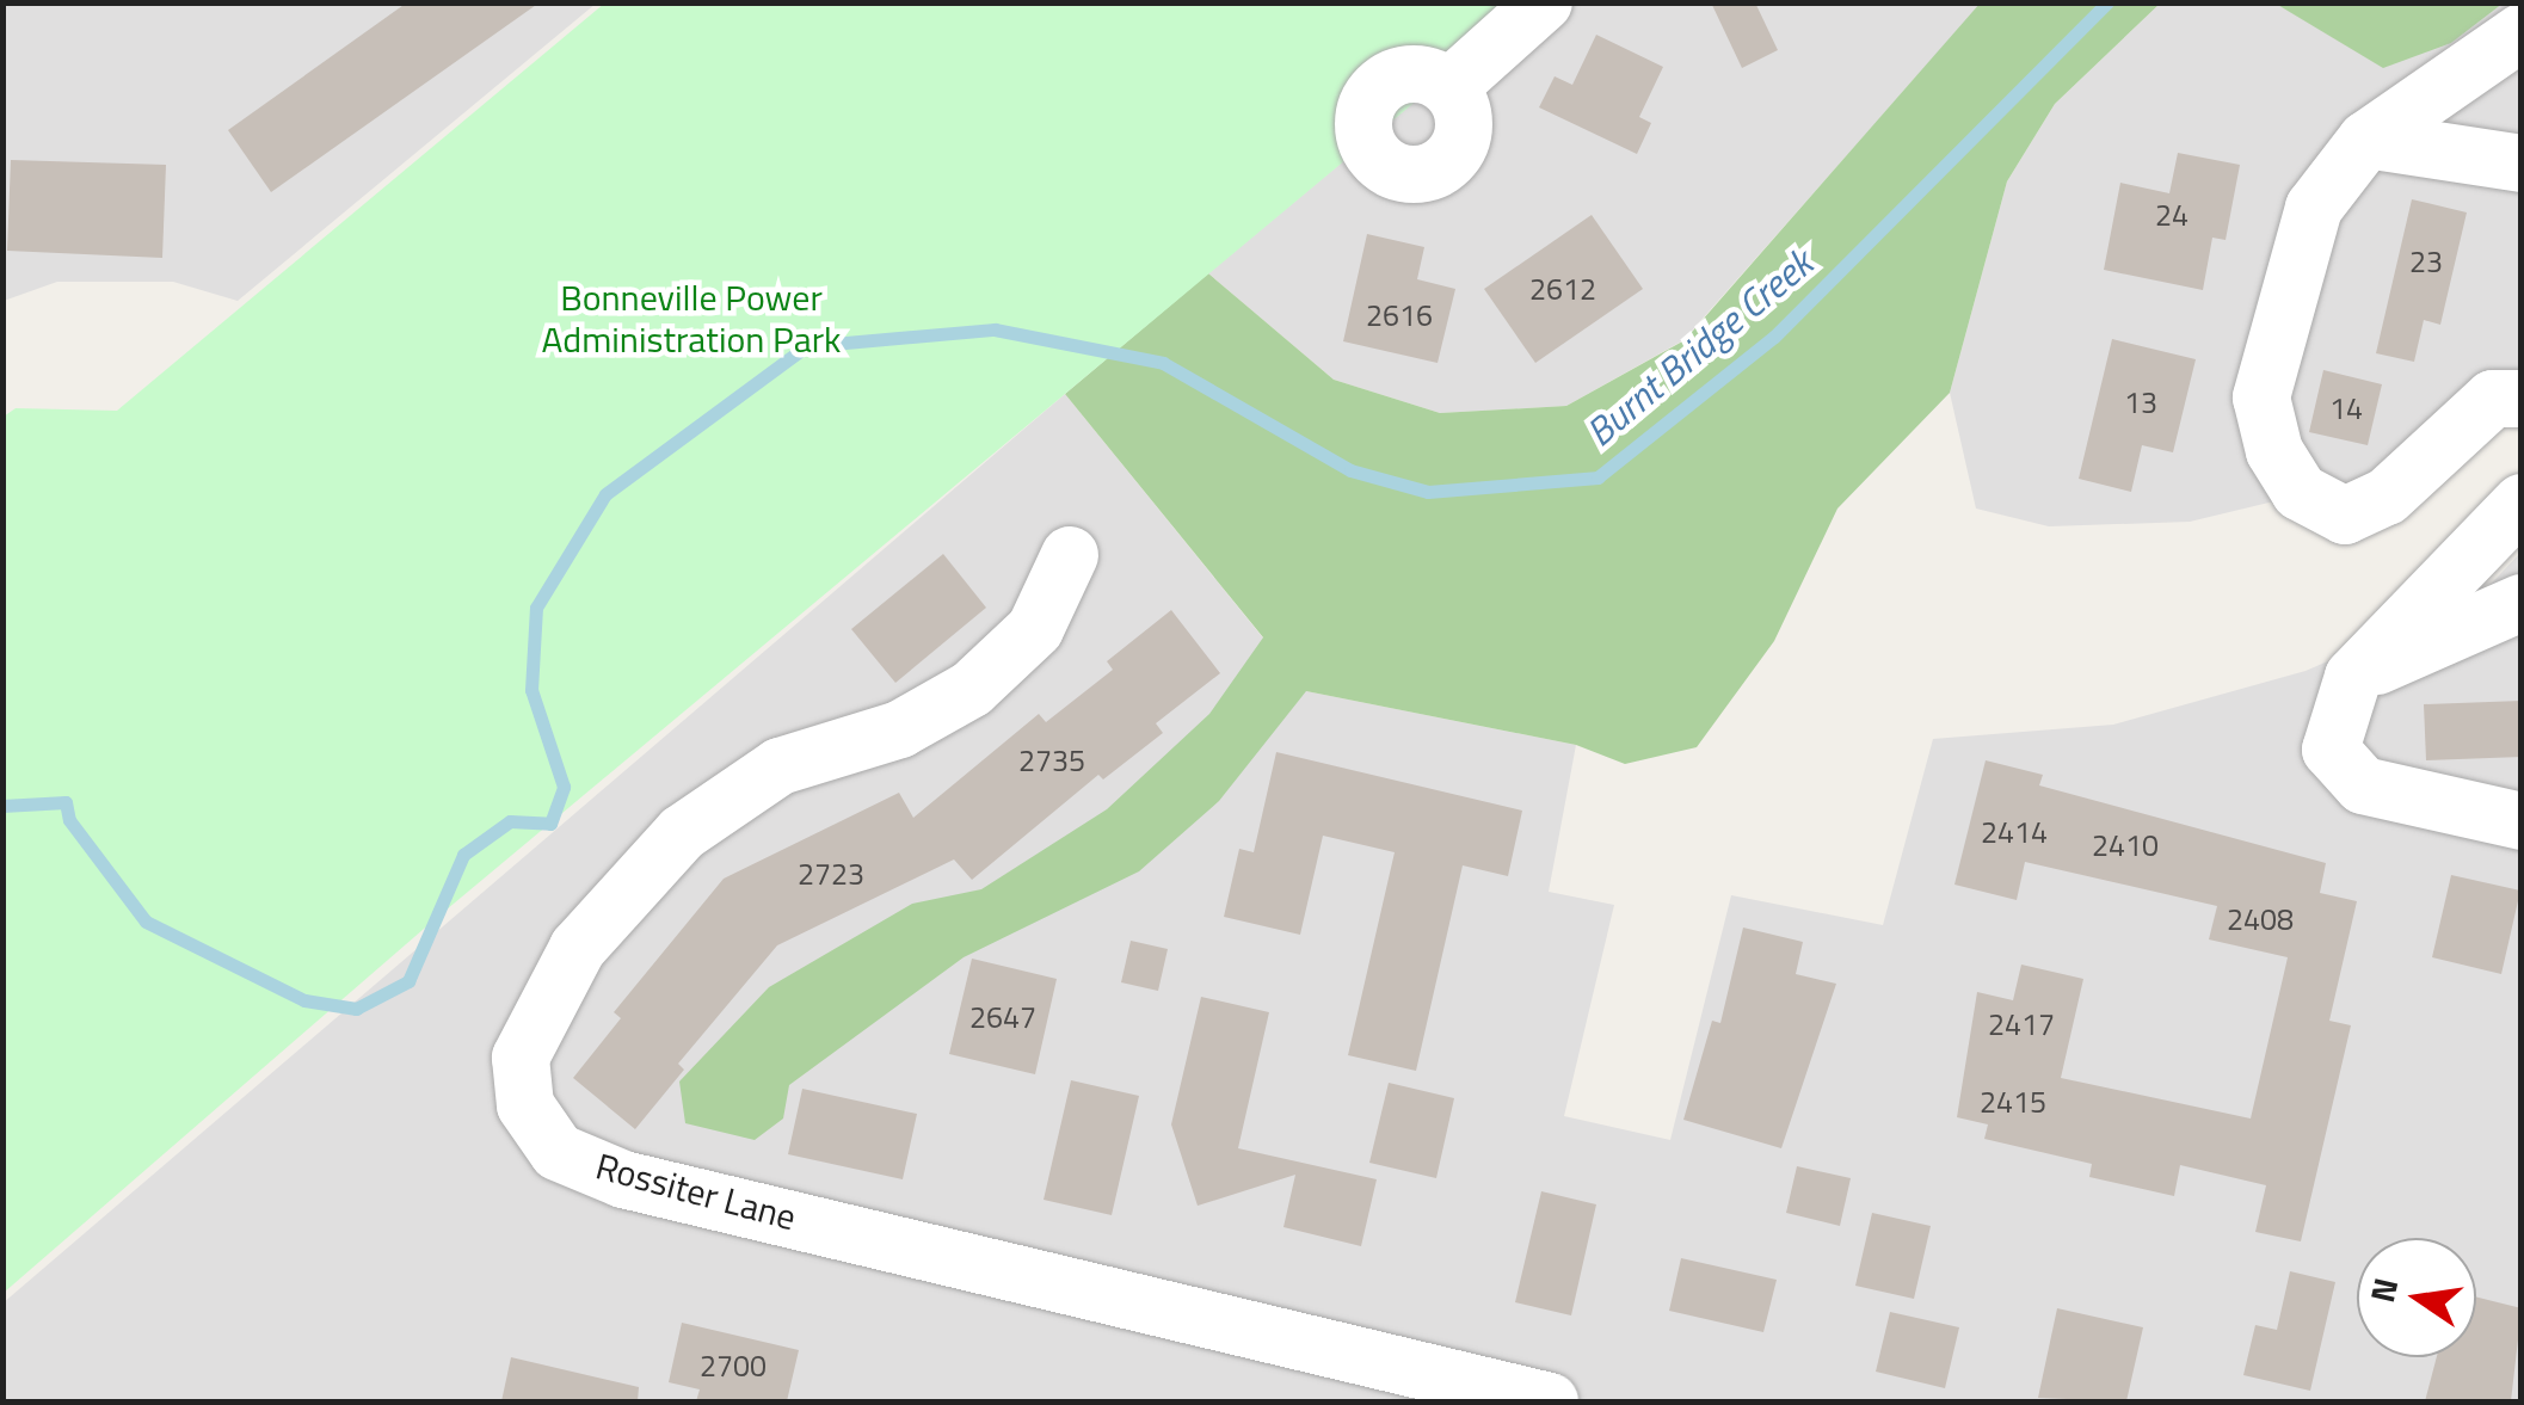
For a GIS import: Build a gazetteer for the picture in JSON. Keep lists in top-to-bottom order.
{
  "streets": {
    "street": ["Rossiter Lane"]
  },
  "water": ["Burnt Bridge Creek"],
  "parks": ["Bonneville Power Administration Park"],
  "house_numbers": [
    "24",
    "23",
    "2612",
    "2616",
    "13",
    "14",
    "2735",
    "2414",
    "2410",
    "2723",
    "2408",
    "2647",
    "2417",
    "2415",
    "2700"
  ],
  "north": "left"
}
